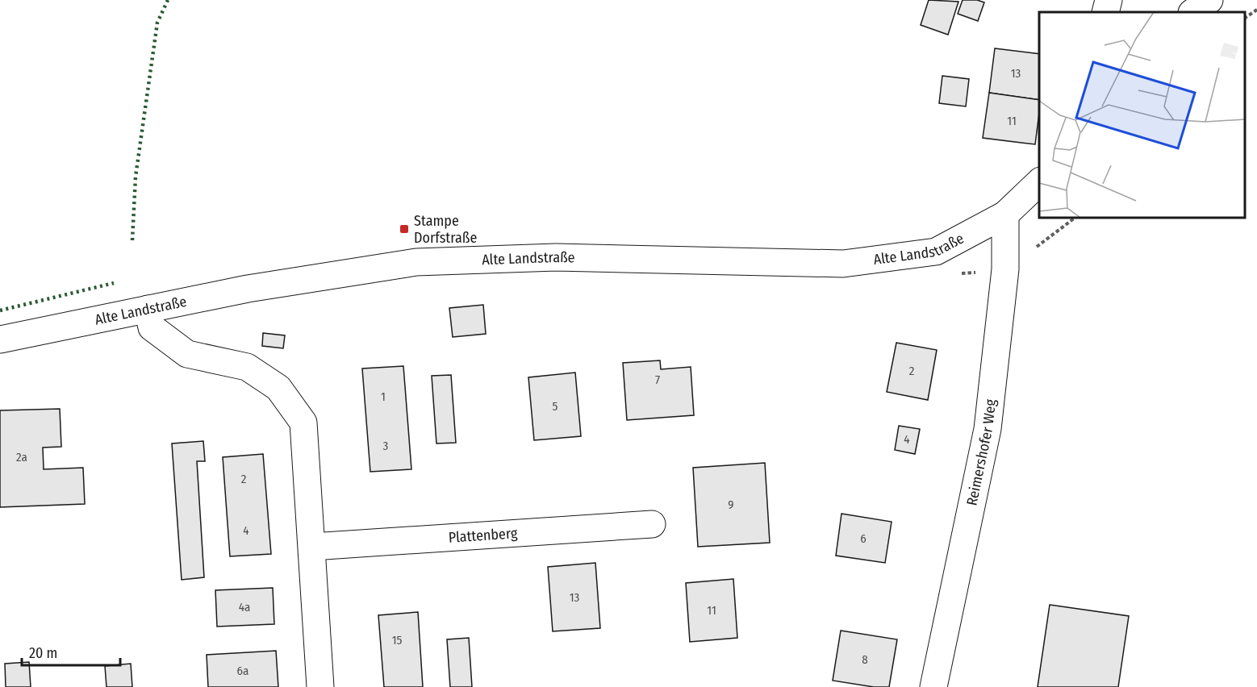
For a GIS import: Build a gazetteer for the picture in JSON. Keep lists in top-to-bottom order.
{
  "streets": {
    "street": ["Alte Landstraße", "Reimershofer Weg", "Plattenberg"]
  },
  "crossings": [
    ["Alte Landstraße", "Reimershofer Weg"]
  ],
  "places": {
    "transit": ["Stampe Dorfstraße"]
  },
  "house_numbers": [
    "13",
    "11",
    "2",
    "7",
    "1",
    "5",
    "4",
    "3",
    "2a",
    "2",
    "9",
    "4",
    "6",
    "13",
    "4a",
    "11",
    "15",
    "8",
    "6a"
  ],
  "scale_bar": "20 m"
}
